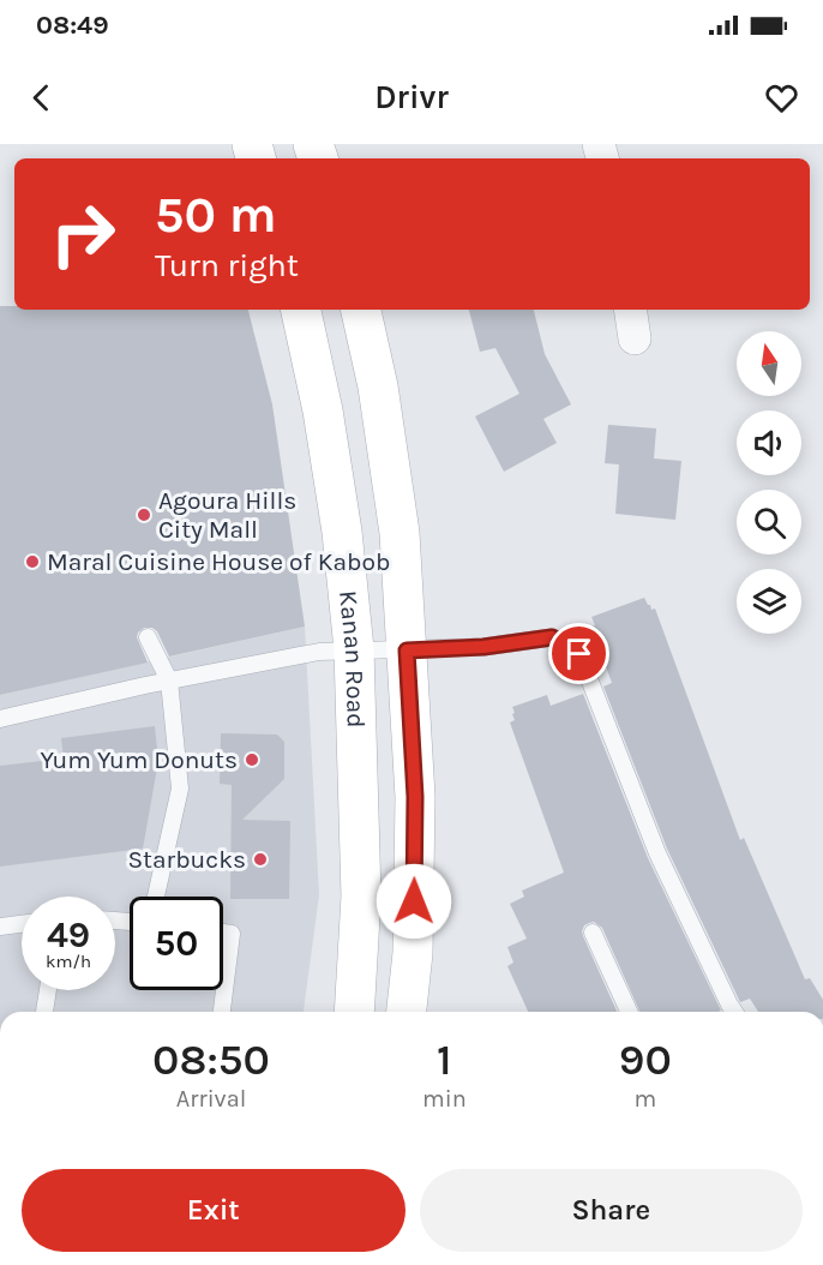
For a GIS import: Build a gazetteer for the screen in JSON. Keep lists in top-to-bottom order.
{
  "streets": {
    "main road": ["Kanan Road"]
  },
  "places": [
    "Agoura Hills City Mall",
    "Maral Cuisine House of Kabob",
    "Yum Yum Donuts",
    "Starbucks"
  ],
  "north": "top",
  "page": {
    "status": "08:49",
    "header": "Drivr",
    "turn": ["50 m", "Turn right"],
    "speed": "49 km/h",
    "limit": "50",
    "eta": [
      "08:50",
      "Arrival",
      "1",
      "min",
      "90",
      "m"
    ],
    "buttons": ["Exit", "Share"]
  }
}
